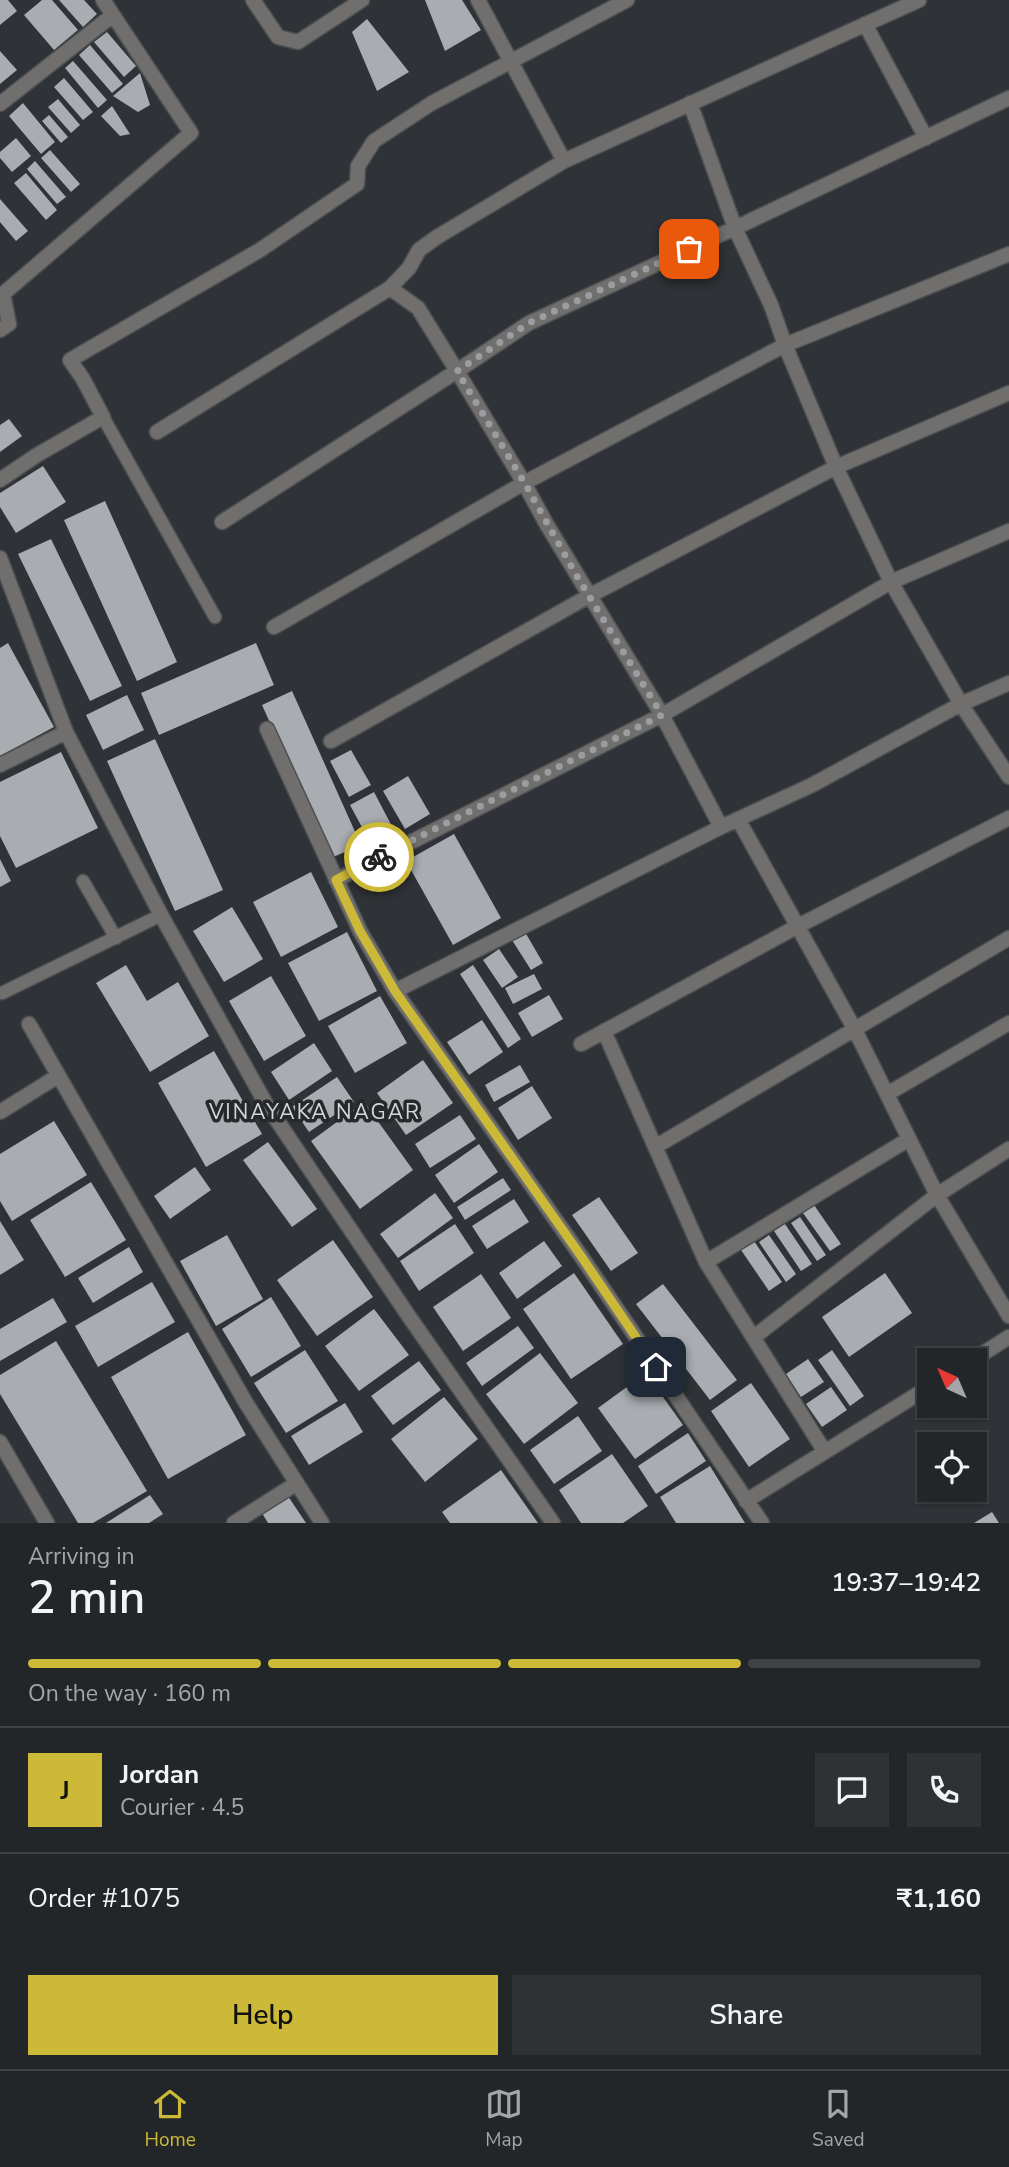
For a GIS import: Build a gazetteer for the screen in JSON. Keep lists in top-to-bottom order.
{
  "districts": ["VINAYAKA NAGAR"],
  "north": "top left",
  "page": {
    "heading": ["2 min", "Arriving in", "19:37–19:42"],
    "panel": [
      "Jordan",
      "Courier · 4.5",
      "Order #1075",
      "₹1,160"
    ],
    "bar": "On the way · 160 m",
    "round": "J",
    "buttons": ["Help", "Share"],
    "tabs": ["Home", "Map", "Saved"]
  }
}
